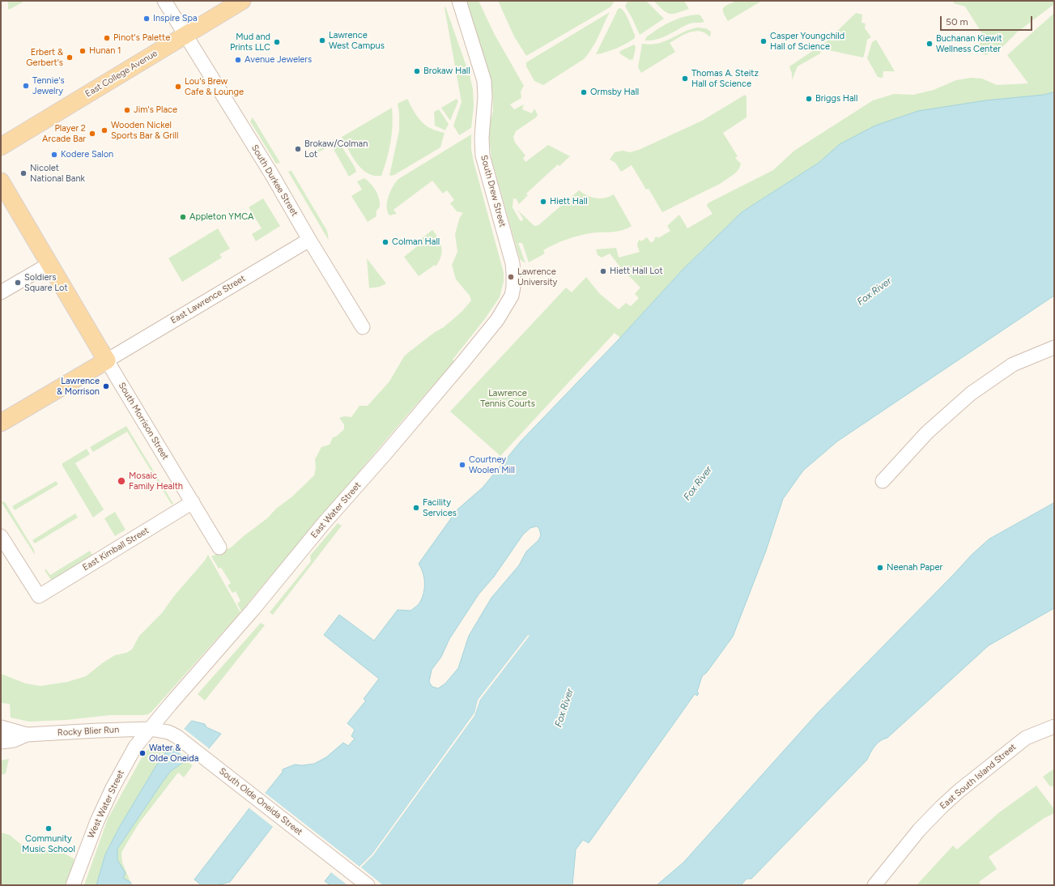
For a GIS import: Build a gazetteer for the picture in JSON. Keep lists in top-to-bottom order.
{
  "streets": {
    "main road": ["East College Avenue", "East Lawrence Street"],
    "street": [
      "South Durkee Street",
      "South Drew Street",
      "South Morrison Street",
      "East Water Street",
      "East Kimball Street",
      "Rocky Blier Run",
      "East South Island Street",
      "South Olde Oneida Street",
      "West Water Street"
    ]
  },
  "crossings": [
    ["East College Avenue", "South Durkee Street"],
    ["South Durkee Street", "East Lawrence Street"],
    ["South Drew Street", "East Water Street"],
    ["East Lawrence Street", "South Morrison Street"],
    ["South Morrison Street", "East Kimball Street"],
    ["East Water Street", "Rocky Blier Run"],
    ["East Water Street", "South Olde Oneida Street"],
    ["East Water Street", "West Water Street"],
    ["Rocky Blier Run", "South Olde Oneida Street"],
    ["Rocky Blier Run", "West Water Street"],
    ["South Olde Oneida Street", "West Water Street"]
  ],
  "water": ["Fox River"],
  "parks": ["Lawrence Tennis Courts"],
  "places": [
    "Inspire Spa",
    "Pinot's Palette",
    "Lawrence West Campus",
    "Casper Youngchild Hall of Science",
    "Mud and Prints LLC",
    "Buchanan Kiewit Wellness Center",
    "Hunan 1",
    "Erbert & Gerbert's",
    "Avenue Jewelers",
    "Brokaw Hall",
    "Thomas A. Steitz Hall of Science",
    "Tennie's Jewelry",
    "Lou's Brew Cafe & Lounge",
    "Ormsby Hall",
    "Briggs Hall",
    "Jim's Place",
    "Wooden Nickel Sports Bar & Grill",
    "Player 2 Arcade Bar",
    "Brokaw/Colman Lot",
    "Kodere Salon",
    "Nicolet National Bank",
    "Hiett Hall",
    "Appleton YMCA",
    "Colman Hall",
    "Hiett Hall Lot",
    "Lawrence University",
    "Soldiers Square Lot",
    "Lawrence & Morrison",
    "Courtney Woolen Mill",
    "Mosaic Family Health",
    "Facility Services",
    "Neenah Paper",
    "Water & Olde Oneida",
    "Community Music School"
  ],
  "scale_bar": "50 m"
}
